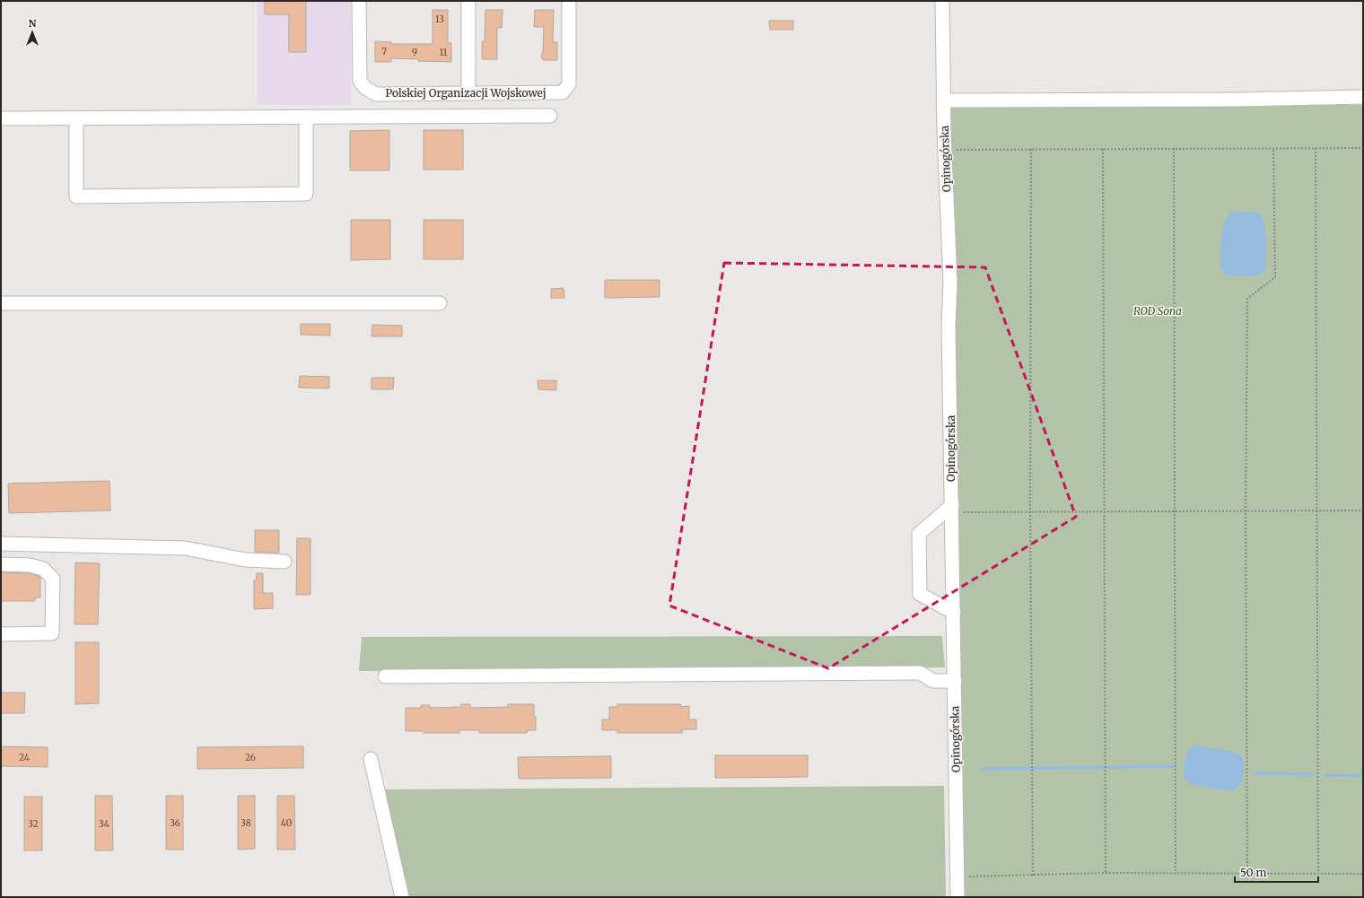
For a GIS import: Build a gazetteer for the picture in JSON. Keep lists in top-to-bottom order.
{
  "streets": {
    "street": ["Polskiej Organizacji Wojskowej", "Opinogórska"]
  },
  "parks": ["ROD Sona"],
  "house_numbers": [
    "13",
    "7",
    "9",
    "11",
    "24",
    "26",
    "36",
    "38",
    "40",
    "32",
    "34"
  ],
  "scale_bar": "50 m",
  "north": "top"
}
